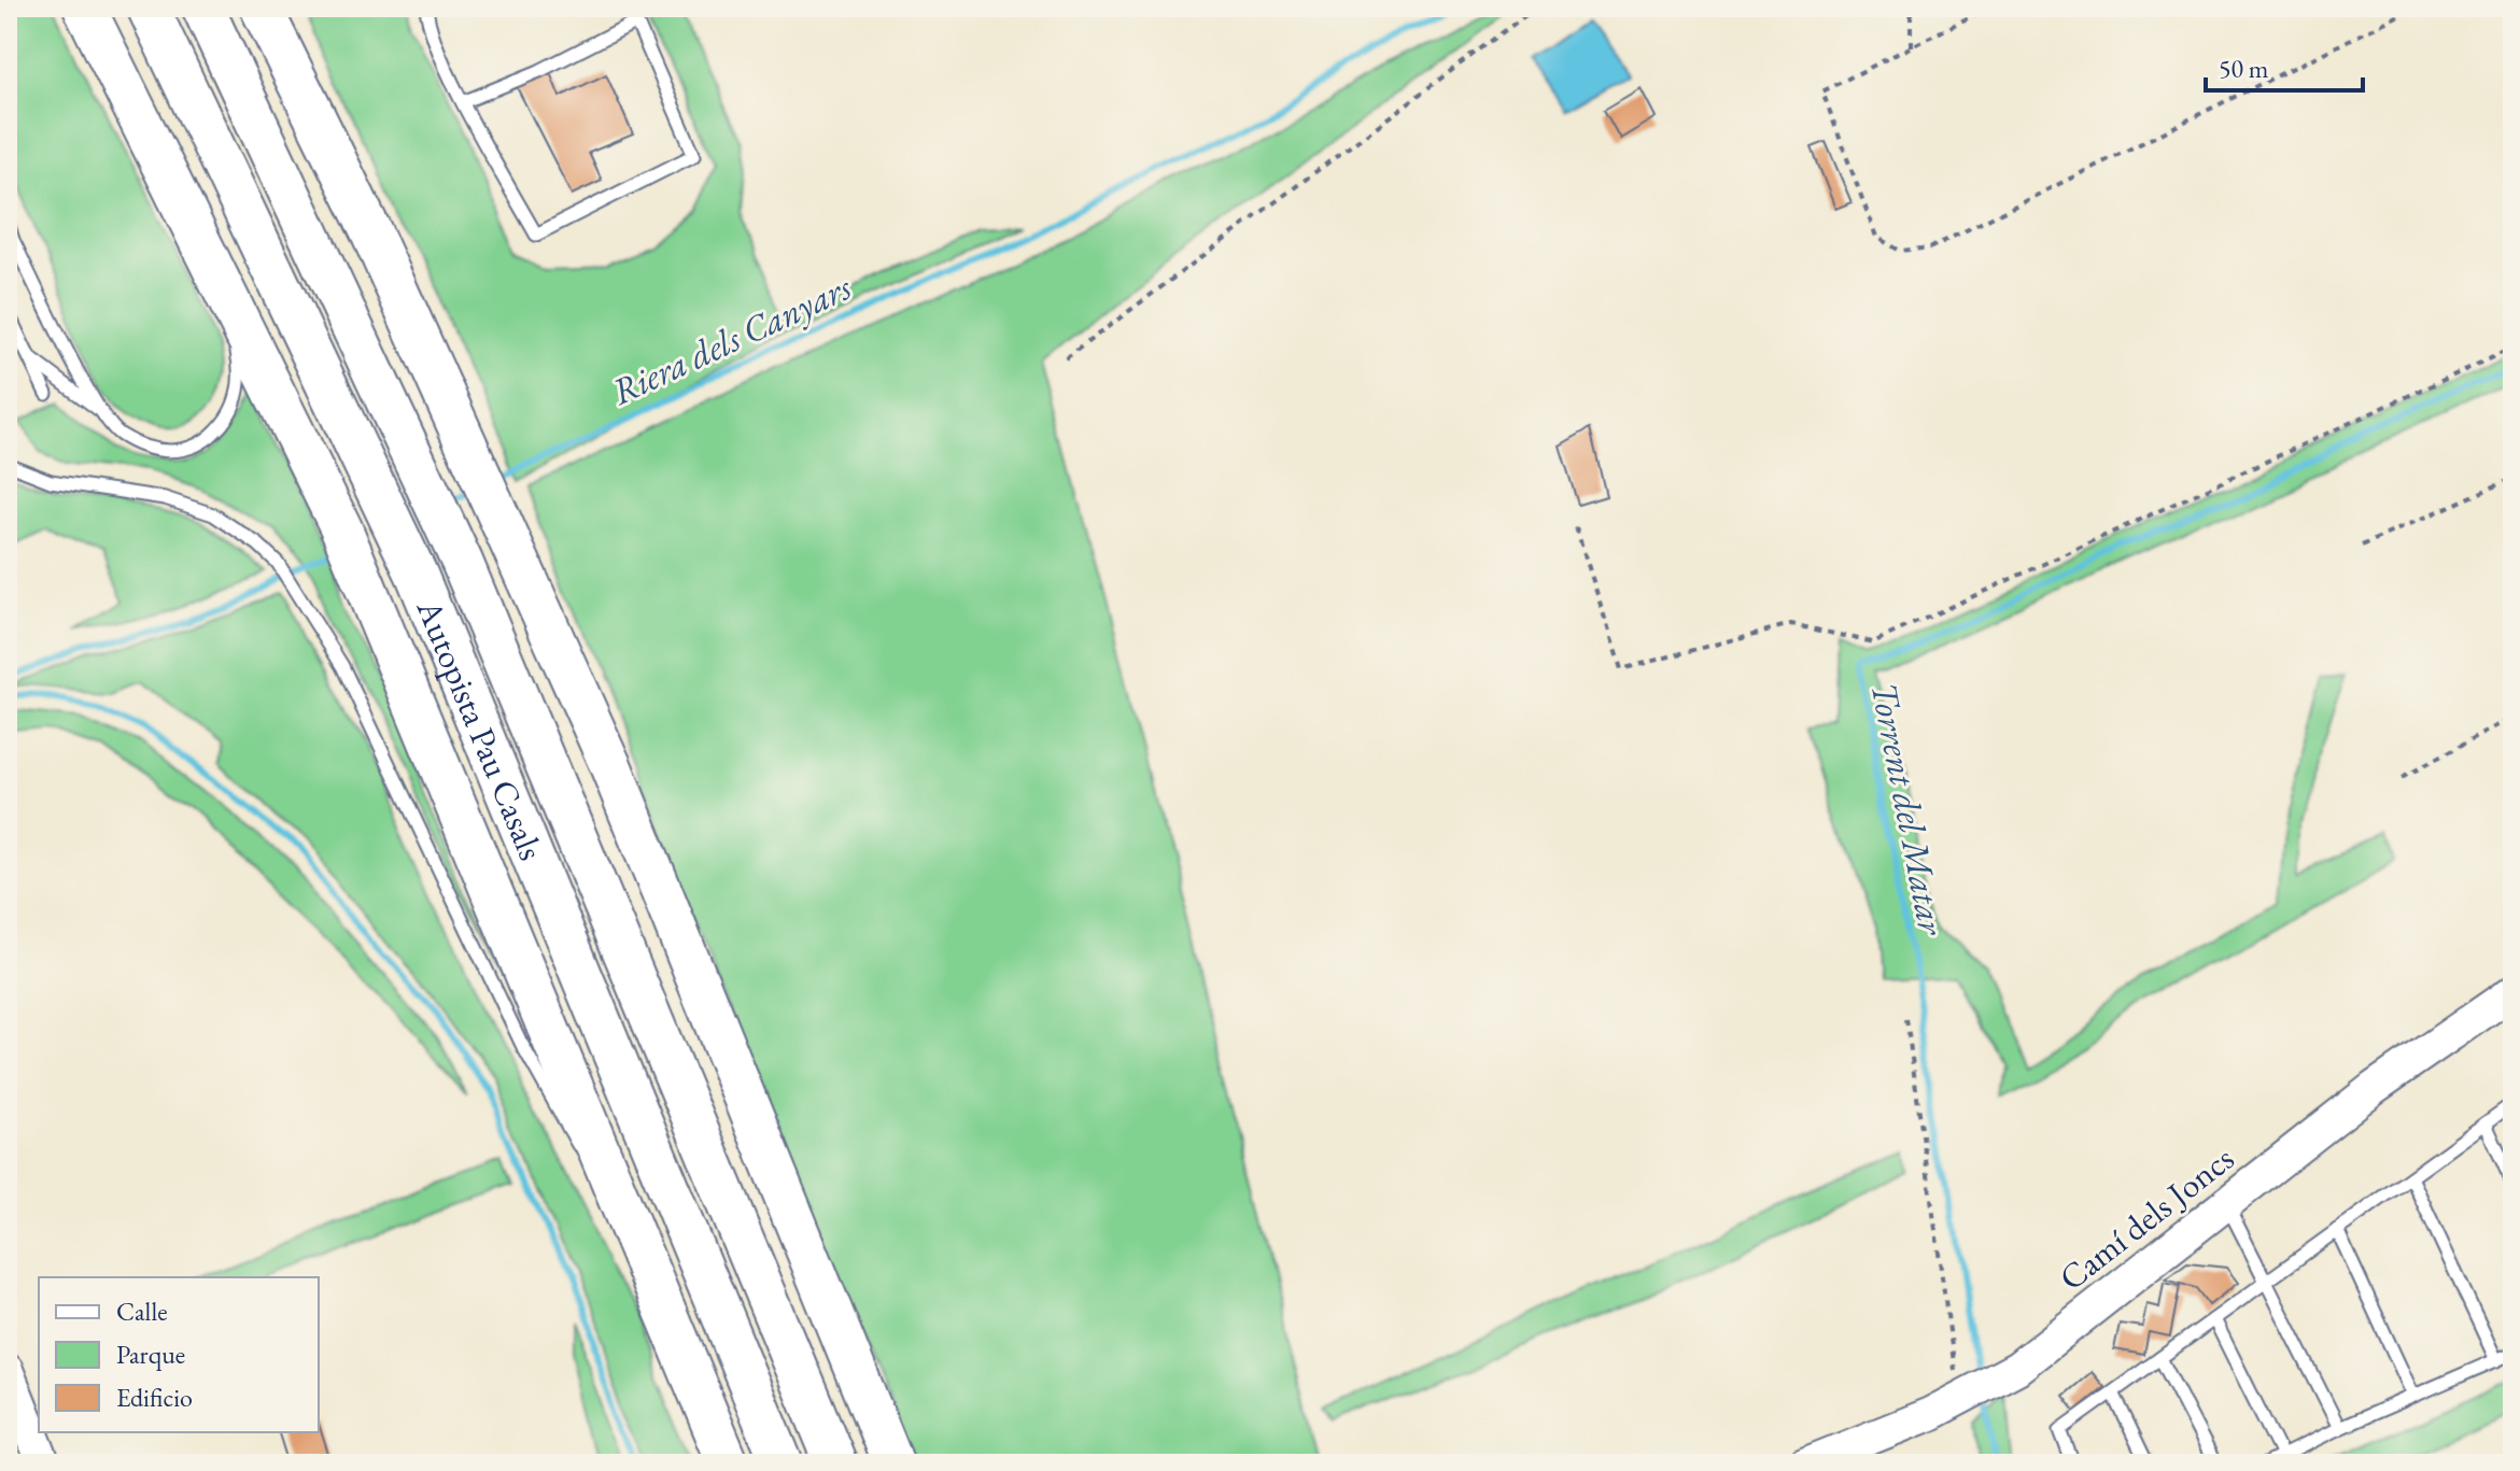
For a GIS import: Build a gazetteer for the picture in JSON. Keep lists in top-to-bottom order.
{
  "streets": {
    "highway": ["Autopista Pau Casals"],
    "street": ["Camí dels Joncs"]
  },
  "water": ["Riera dels Canyars", "Torrent del Matar"],
  "legend": ["Calle", "Parque", "Edificio"],
  "scale_bar": "50 m"
}
